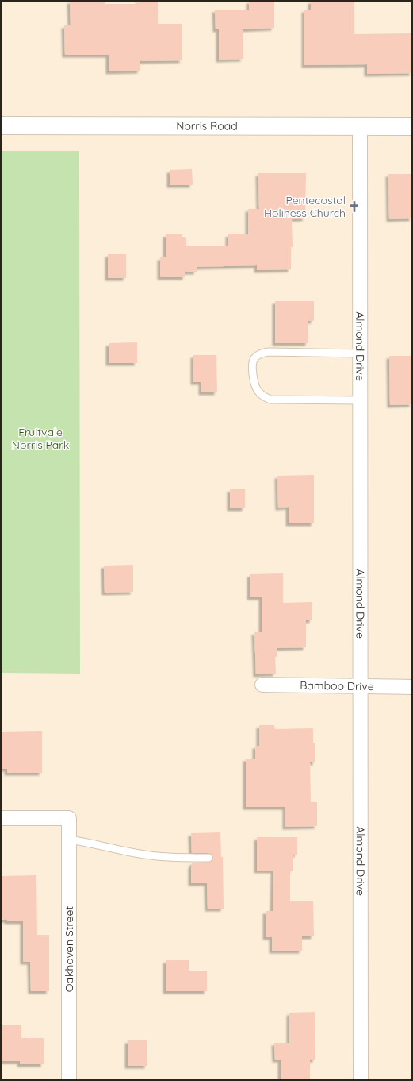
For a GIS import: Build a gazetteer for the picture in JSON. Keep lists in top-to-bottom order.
{
  "streets": {
    "street": [
      "Norris Road",
      "Almond Drive",
      "Bamboo Drive",
      "Oakhaven Street"
    ]
  },
  "crossings": [
    ["Norris Road", "Almond Drive"],
    ["Almond Drive", "Bamboo Drive"]
  ],
  "parks": ["Fruitvale Norris Park"],
  "places": {
    "church": ["Pentecostal Holiness Church"]
  }
}
